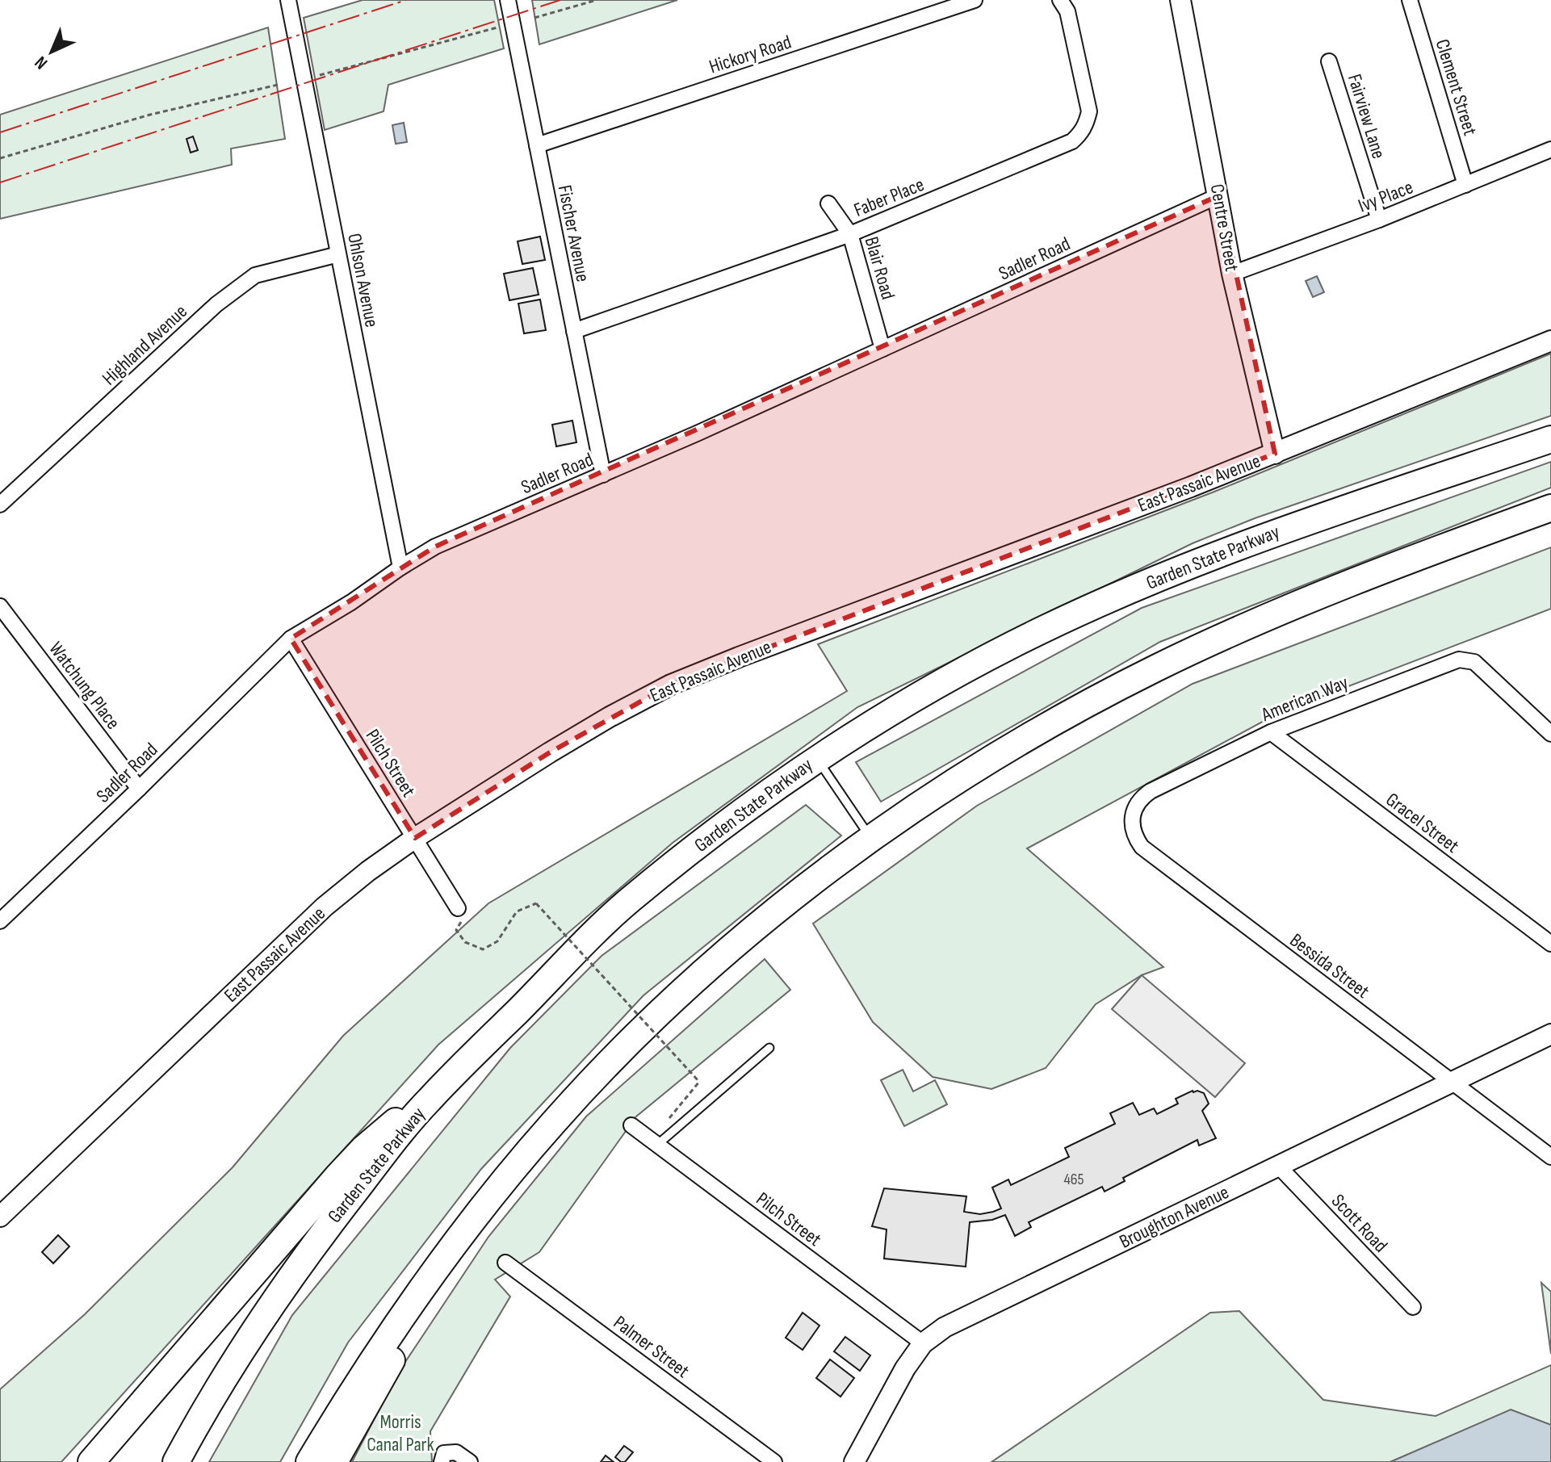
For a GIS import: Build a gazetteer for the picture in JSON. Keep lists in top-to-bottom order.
{
  "streets": {
    "highway": ["Garden State Parkway"],
    "main road": ["Centre Street", "East Passaic Avenue", "Broughton Avenue"],
    "street": [
      "Hickory Road",
      "Clement Street",
      "Fairview Lane",
      "Ivy Place",
      "Faber Place",
      "Fischer Avenue",
      "Sadler Road",
      "Blair Road",
      "Ohlson Avenue",
      "Highland Avenue",
      "Watchung Place",
      "American Way",
      "Pilch Street",
      "Gracel Street",
      "Bessida Street",
      "Scott Road",
      "Palmer Street"
    ]
  },
  "crossings": [
    ["Hickory Road", "Fischer Avenue"],
    ["Clement Street", "Ivy Place"],
    ["Fairview Lane", "Ivy Place"],
    ["Ivy Place", "Centre Street"],
    ["Faber Place", "Fischer Avenue"],
    ["Faber Place", "Blair Road"],
    ["Centre Street", "Sadler Road"],
    ["Centre Street", "East Passaic Avenue"],
    ["Fischer Avenue", "Sadler Road"],
    ["Sadler Road", "Blair Road"],
    ["Sadler Road", "Ohlson Avenue"],
    ["Sadler Road", "Watchung Place"],
    ["Sadler Road", "Pilch Street"],
    ["Ohlson Avenue", "Highland Avenue"],
    ["East Passaic Avenue", "Pilch Street"],
    ["American Way", "Gracel Street"],
    ["American Way", "Bessida Street"],
    ["Pilch Street", "Broughton Avenue"],
    ["Bessida Street", "Broughton Avenue"],
    ["Broughton Avenue", "Scott Road"]
  ],
  "parks": ["Morris Canal Park"],
  "house_numbers": ["465"],
  "north": "bottom left"
}
